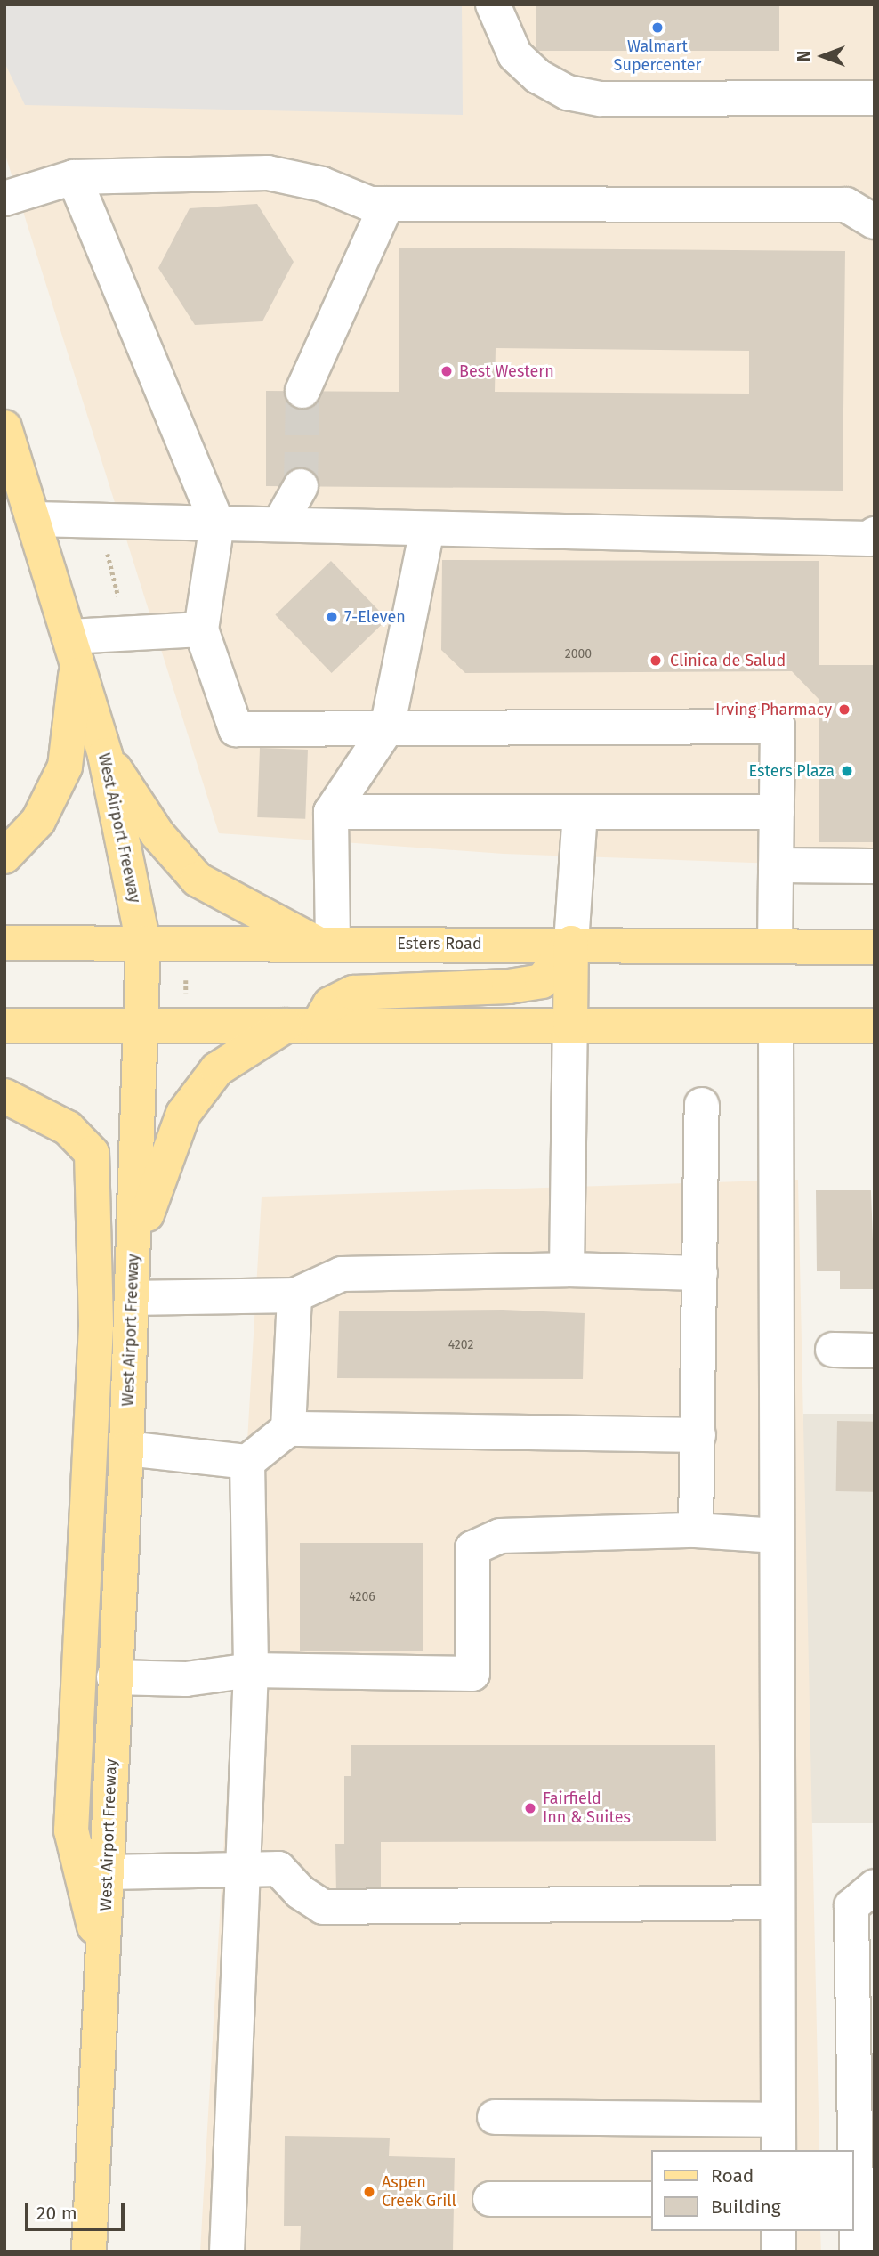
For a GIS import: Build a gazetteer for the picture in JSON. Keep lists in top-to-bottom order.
{
  "streets": {
    "main road": ["West Airport Freeway", "Esters Road"]
  },
  "crossings": [
    ["West Airport Freeway", "Esters Road"]
  ],
  "places": [
    "Walmart Supercenter",
    "Best Western",
    "7-Eleven",
    "Clinica de Salud",
    "Irving Pharmacy",
    "Esters Plaza",
    "Fairfield Inn & Suites",
    "Aspen Creek Grill"
  ],
  "house_numbers": ["2000", "4202", "4206"],
  "legend": ["Road", "Building"],
  "scale_bar": "20 m",
  "north": "left"
}
